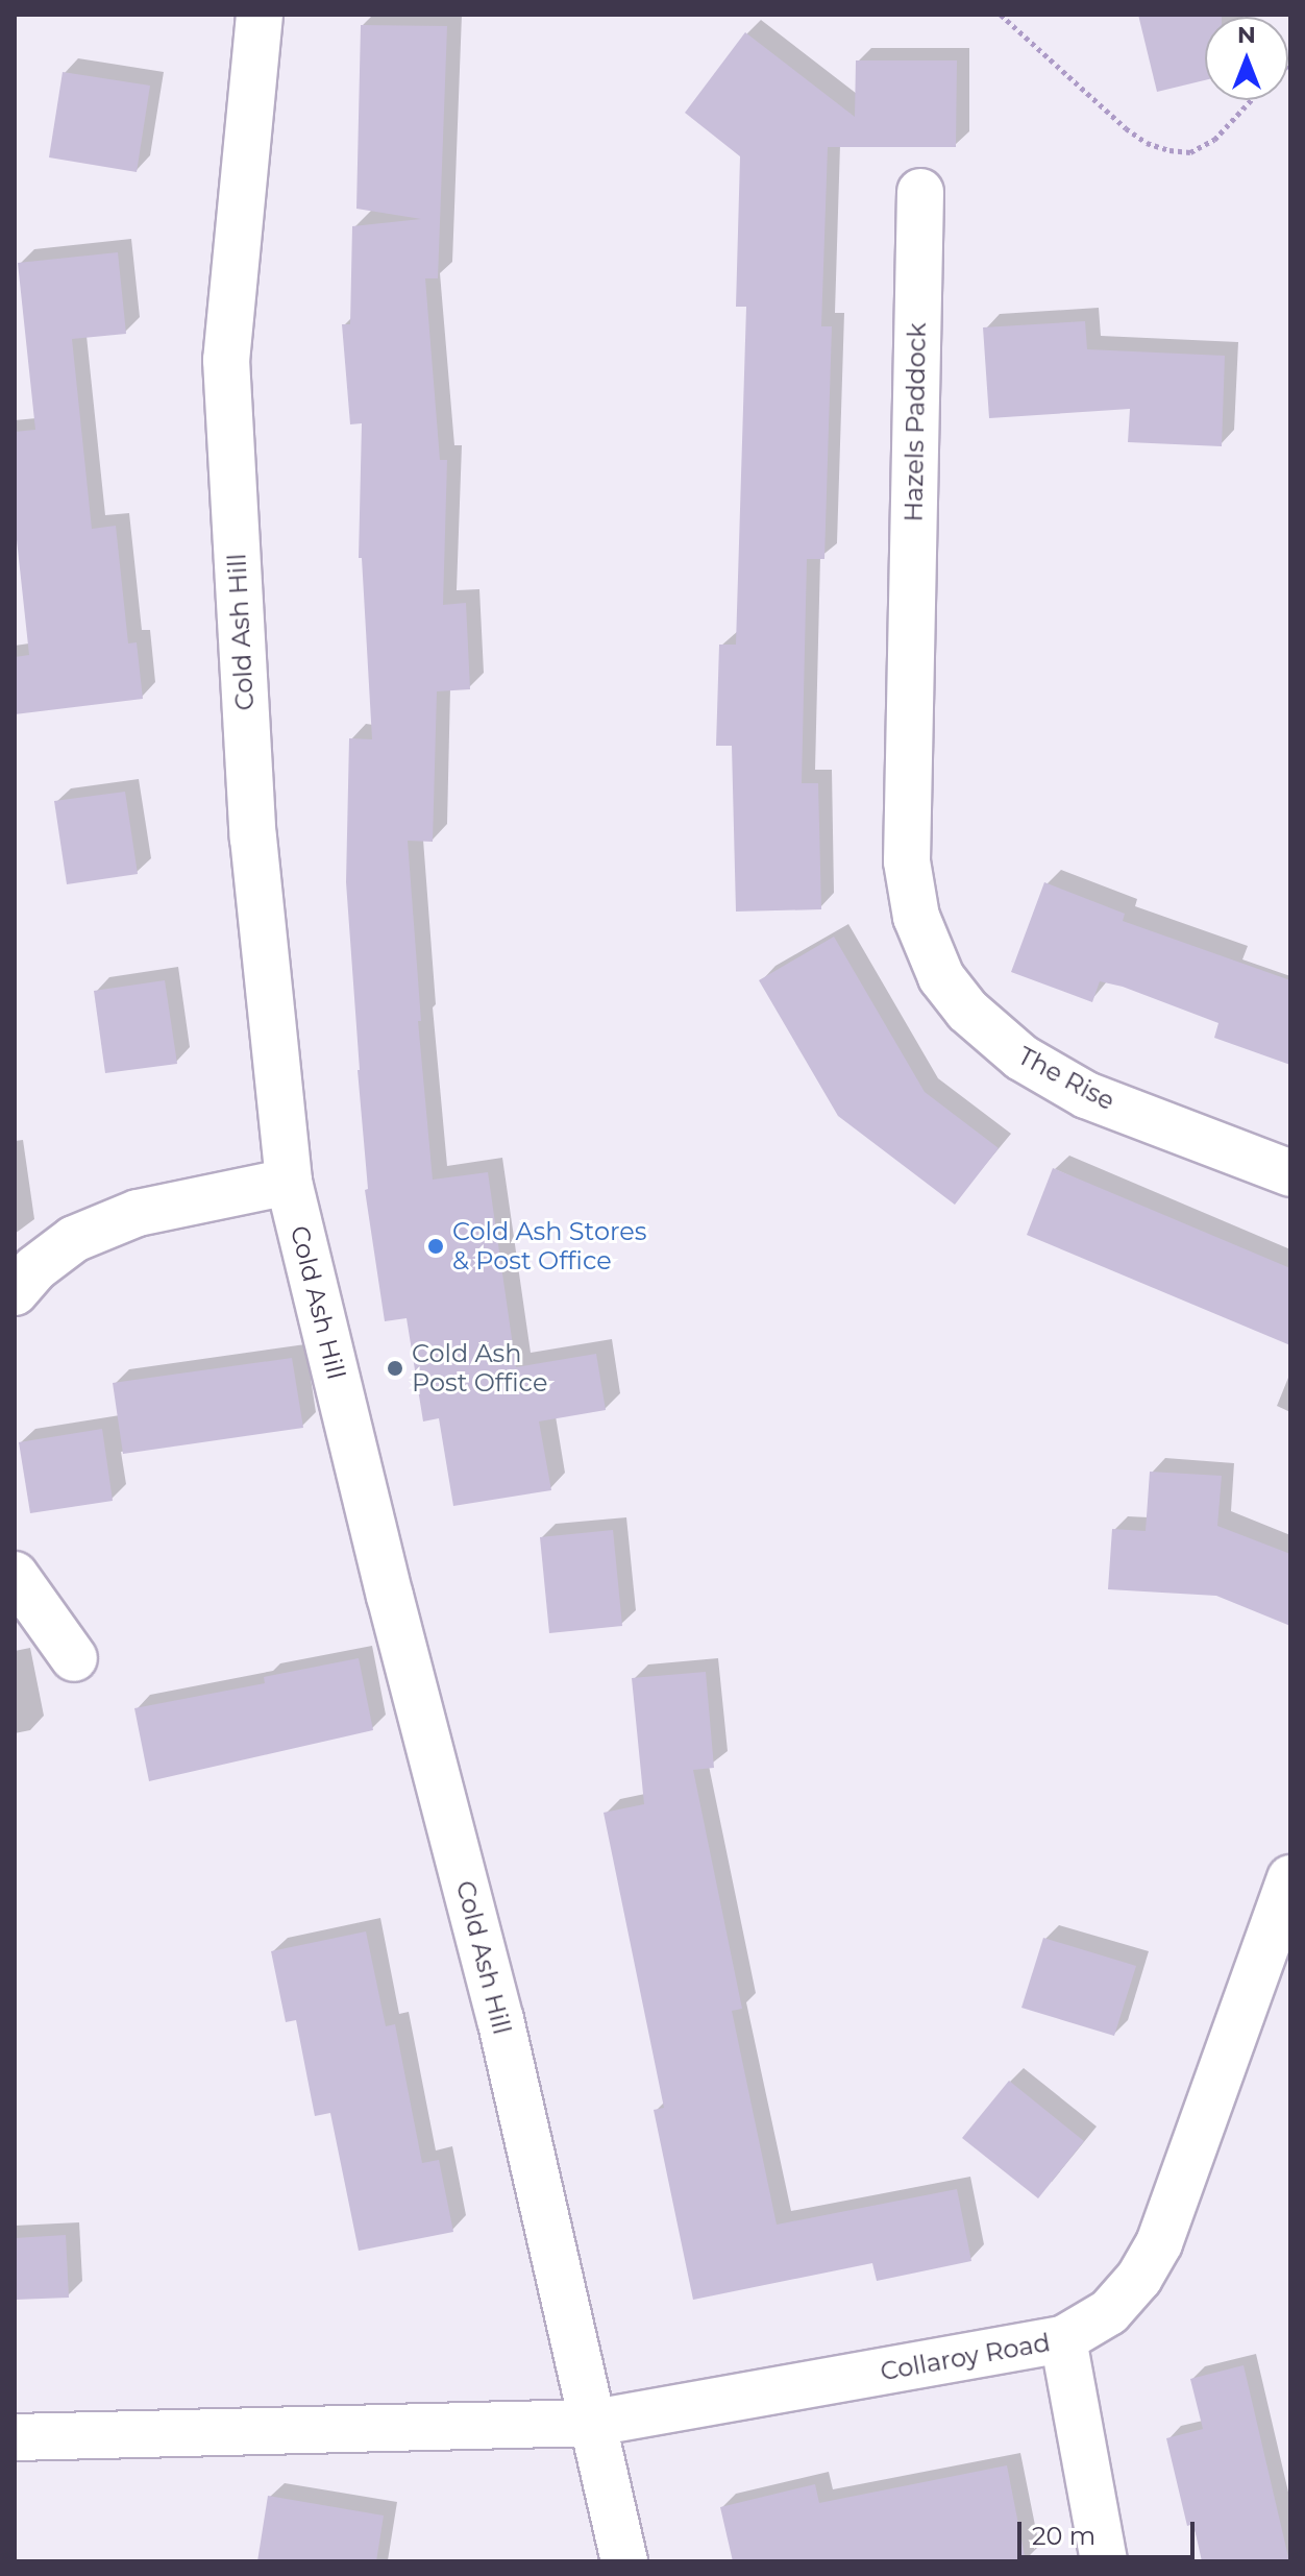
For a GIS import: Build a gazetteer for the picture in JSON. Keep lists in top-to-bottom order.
{
  "streets": {
    "street": [
      "Hazels Paddock",
      "Cold Ash Hill",
      "The Rise",
      "Collaroy Road"
    ]
  },
  "crossings": [
    ["Hazels Paddock", "The Rise"],
    ["Cold Ash Hill", "Collaroy Road"]
  ],
  "places": ["Cold Ash Stores & Post Office", "Cold Ash Post Office"],
  "scale_bar": "20 m",
  "north": "top"
}
